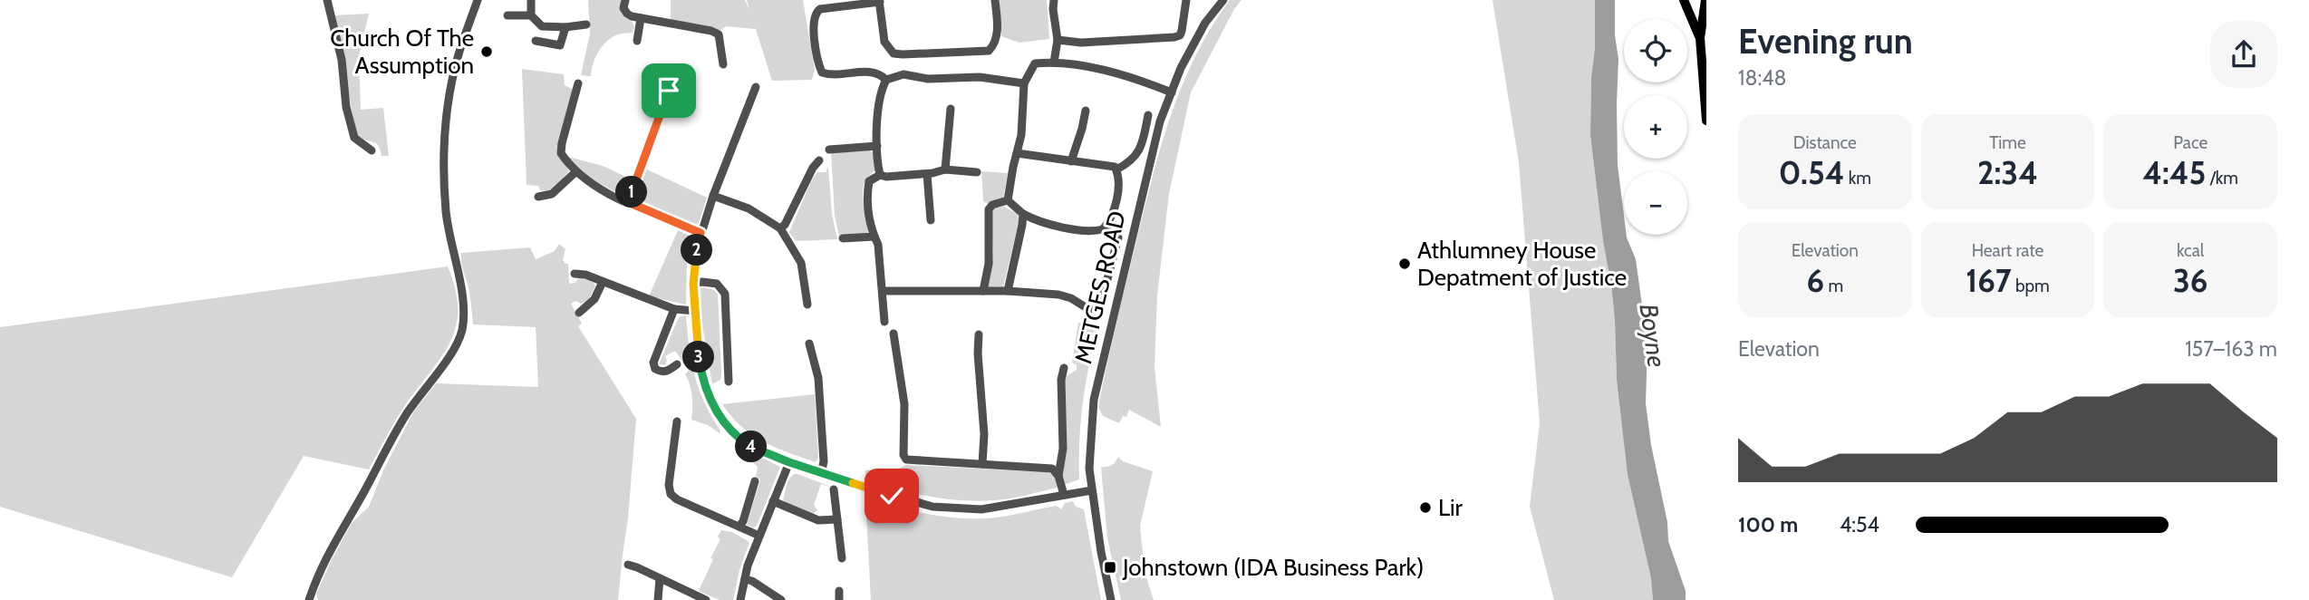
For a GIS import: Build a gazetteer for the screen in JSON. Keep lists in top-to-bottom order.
{
  "streets": {
    "street": ["METGES ROAD"]
  },
  "water": ["Boyne"],
  "places": {
    "other": ["Church Of The Assumption", "Athlumney House Depatment of Justice", "Lir"],
    "transit": ["Johnstown (IDA Business Park)"]
  },
  "page": {
    "heading": ["Evening run", "18:48"],
    "map_buttons": ["+", "−"],
    "stats": [
      ["Distance", "0.54 km"],
      ["Time", "2:34"],
      ["Pace", "4:45 /km"],
      ["Elevation", "6 m"],
      ["Heart rate", "167 bpm"],
      ["kcal", "36"]
    ],
    "pins": [
      "1",
      "2",
      "3",
      "4"
    ],
    "chart": ["Elevation", "157–163 m"],
    "list": [
      {
        "name": "100 m",
        "note": "4:54"
      }
    ]
  }
}
